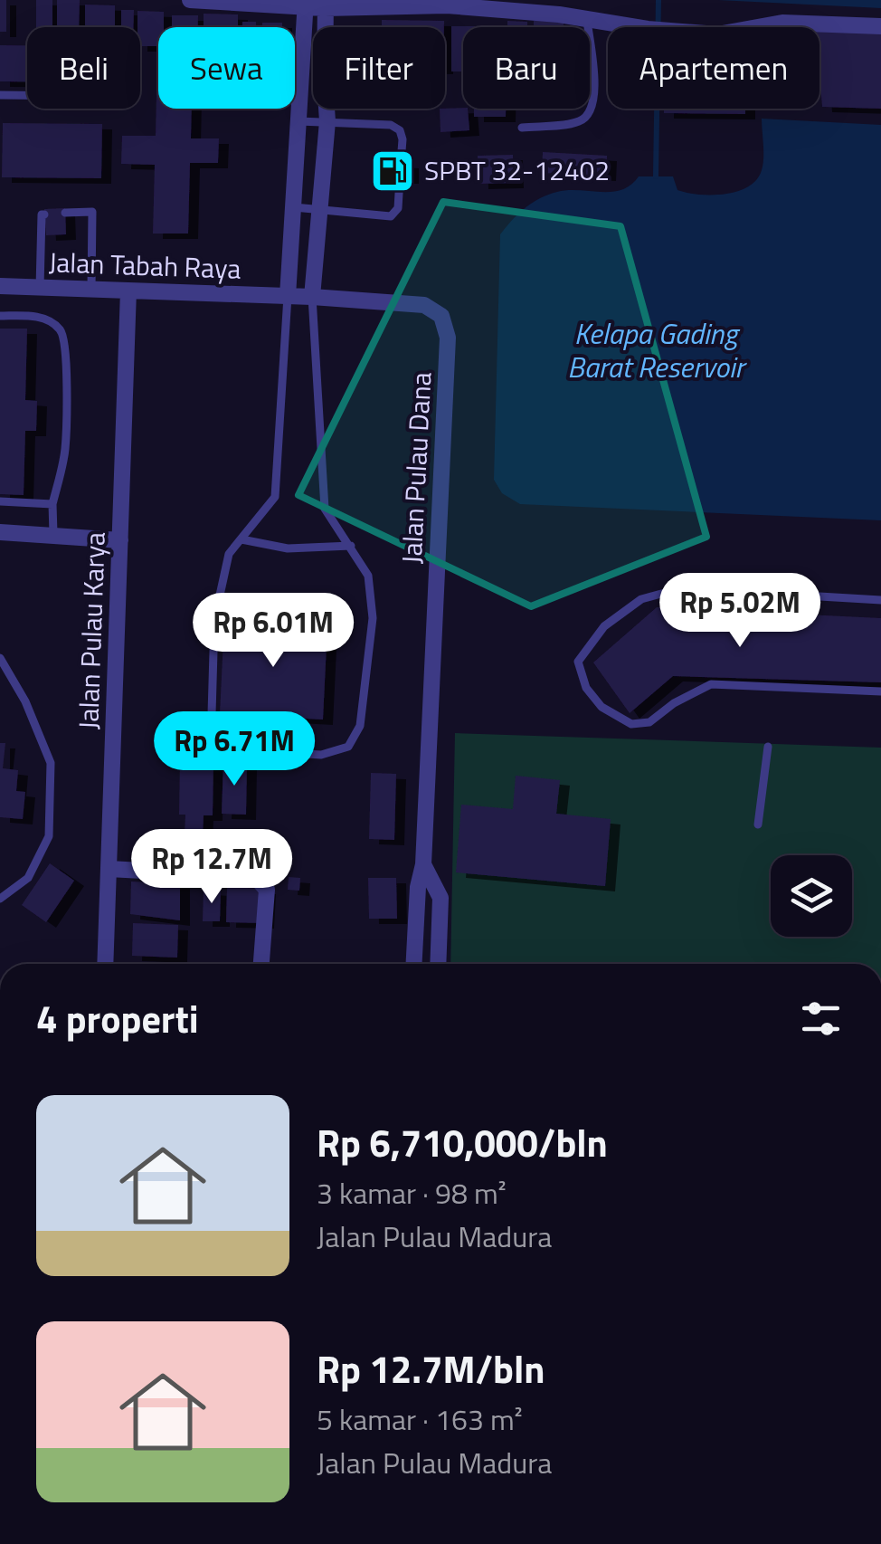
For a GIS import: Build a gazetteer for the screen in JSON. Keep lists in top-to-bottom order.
{
  "streets": {
    "street": ["Jalan Tabah Raya", "Jalan Pulau Dana", "Jalan Pulau Karya"]
  },
  "crossings": [
    ["Jalan Tabah Raya", "Jalan Pulau Dana"],
    ["Jalan Tabah Raya", "Jalan Pulau Karya"]
  ],
  "water": ["Kelapa Gading Barat Reservoir"],
  "places": {
    "fuel station": ["SPBT 32-12402"]
  },
  "page": {
    "chip": [
      "Beli",
      "Sewa",
      "Filter",
      "Baru",
      "Apartemen"
    ],
    "price": [
      "Rp 5.02M",
      "Rp 6.01M",
      "Rp 6.71M",
      "Rp 12.7M"
    ],
    "heading": "4 properti",
    "list": [
      {
        "name": "Rp 6,710,000/bln",
        "note": "3 kamar · 98 m² · Jalan Pulau Madura"
      },
      {
        "name": "Rp 12.7M/bln",
        "note": "5 kamar · 163 m² · Jalan Pulau Madura"
      }
    ]
  }
}
